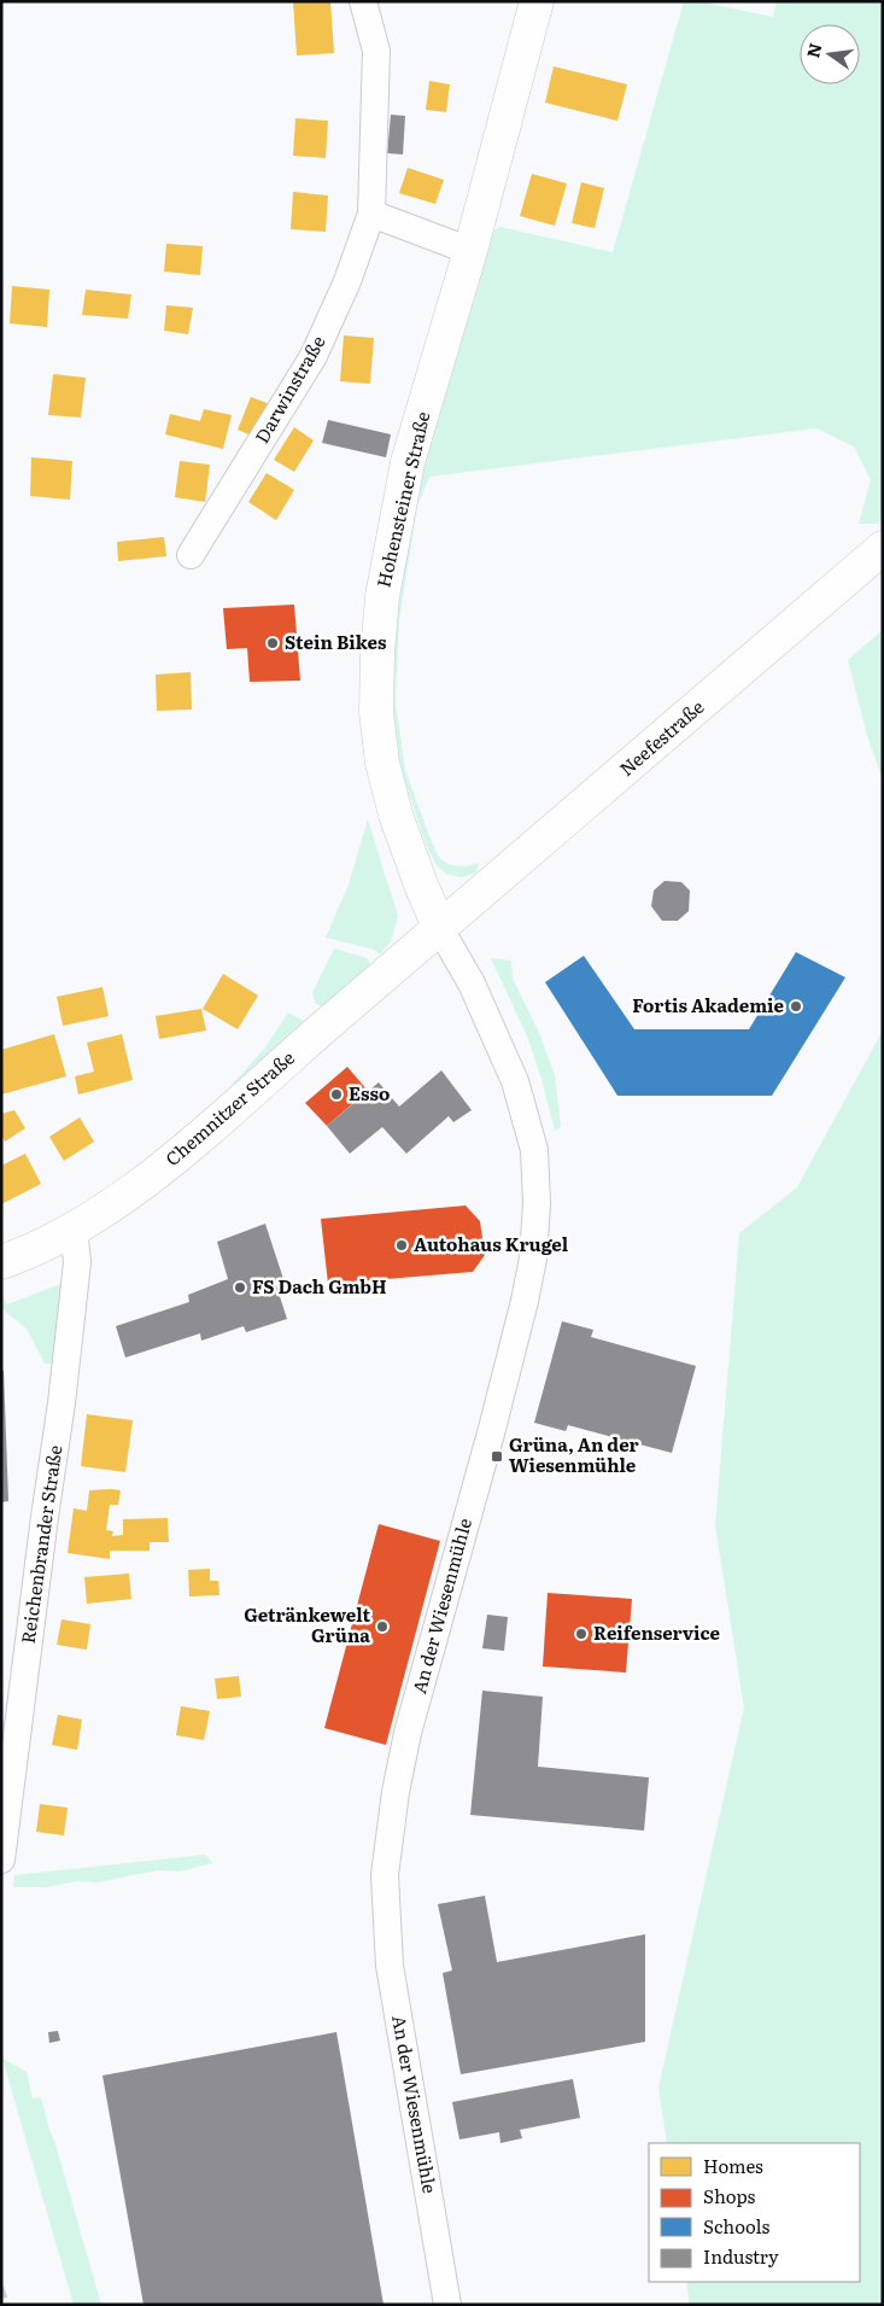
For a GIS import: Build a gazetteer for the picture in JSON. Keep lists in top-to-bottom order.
{
  "streets": {
    "main road": ["Hohensteiner Straße", "Neefestraße", "Chemnitzer Straße"],
    "street": ["Darwinstraße", "Reichenbrander Straße", "An der Wiesenmühle"]
  },
  "crossings": [
    ["Hohensteiner Straße", "Neefestraße"],
    ["Hohensteiner Straße", "Chemnitzer Straße"],
    ["Hohensteiner Straße", "An der Wiesenmühle"],
    ["Neefestraße", "Chemnitzer Straße"],
    ["Neefestraße", "An der Wiesenmühle"],
    ["Chemnitzer Straße", "Reichenbrander Straße"],
    ["Chemnitzer Straße", "An der Wiesenmühle"]
  ],
  "places": {
    "other": [
      "Stein Bikes",
      "Fortis Akademie",
      "Esso",
      "Autohaus Krugel",
      "FS Dach GmbH",
      "Getränkewelt Grüna",
      "Reifenservice"
    ],
    "transit": ["Grüna, An der Wiesenmühle"]
  },
  "legend": [
    "Homes",
    "Shops",
    "Schools",
    "Industry"
  ],
  "north": "left"
}
